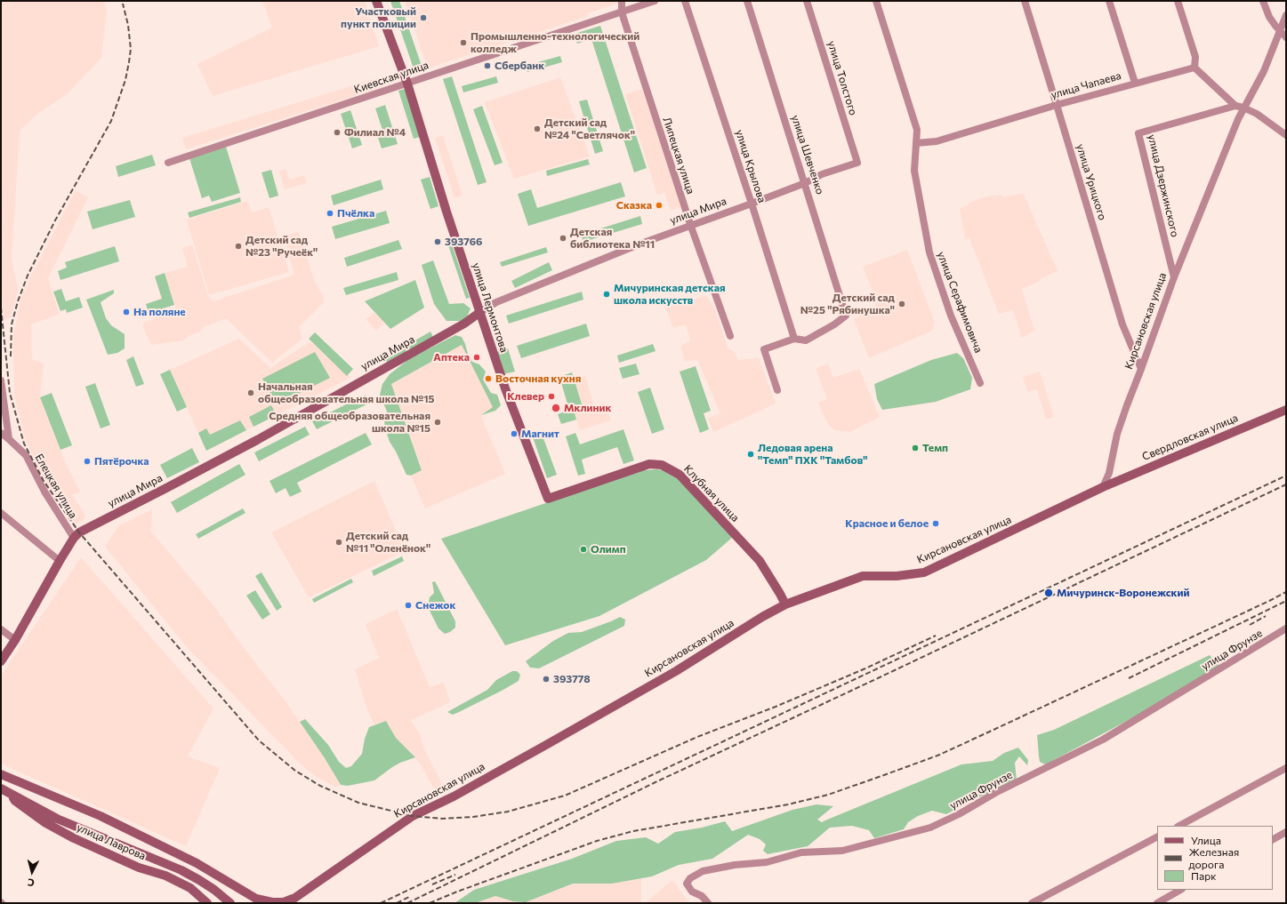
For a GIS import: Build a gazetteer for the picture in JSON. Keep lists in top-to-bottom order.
{
  "streets": {
    "main road": [
      "улица Мира",
      "улица Лермонтова",
      "Кирсановская улица",
      "Свердловская улица",
      "Клубная улица",
      "улица Лаврова"
    ],
    "street": [
      "Киевская улица",
      "улица Толстого",
      "улица Чапаева",
      "улица Шевченко",
      "Липецкая улица",
      "улица Крылова",
      "улица Урицкого",
      "улица Дзержинского",
      "улица Серафимовича",
      "Елецкая улица",
      "улица Фрунзе"
    ]
  },
  "crossings": [
    ["Киевская улица", "Липецкая улица"],
    ["Киевская улица", "улица Лермонтова"],
    ["улица Толстого", "улица Мира"],
    ["улица Чапаева", "улица Урицкого"],
    ["улица Чапаева", "улица Серафимовича"],
    ["улица Шевченко", "улица Крылова"],
    ["улица Шевченко", "улица Мира"],
    ["Липецкая улица", "улица Мира"],
    ["улица Крылова", "улица Мира"],
    ["улица Урицкого", "Кирсановская улица"],
    ["улица Дзержинского", "Кирсановская улица"],
    ["улица Мира", "улица Лермонтова"],
    ["улица Мира", "Елецкая улица"],
    ["улица Лермонтова", "Клубная улица"],
    ["Кирсановская улица", "Свердловская улица"],
    ["Кирсановская улица", "Клубная улица"]
  ],
  "places": [
    "Участковый пункт полиции",
    "Промышленно-технологический колледж",
    "Сбербанк",
    "Детский сад №24 \"Светлячок\"",
    "Филиал №4",
    "Сказка",
    "Пчёлка",
    "Детская библиотека №11",
    "393766",
    "Детский сад №23 \"Ручеёк\"",
    "Мичуринская детская школа искусств",
    "Детский сад №25 \"Рябинушка\"",
    "На поляне",
    "Аптека",
    "Восточная кухня",
    "Начальная общеобразовательная школа №15",
    "Клевер",
    "Мклиник",
    "Средняя общеобразовательная школа №15",
    "Магнит",
    "Темп",
    "Ледовая арена \"Темп\" ПХК \"Тамбов\"",
    "Пятёрочка",
    "Красное и белое",
    "Детский сад №11 \"Оленёнок\"",
    "Олимп",
    "Мичуринск-Воронежский",
    "Снежок",
    "393778"
  ],
  "legend": ["Улица", "Железная дорога", "Парк"],
  "north": "bottom"
}
